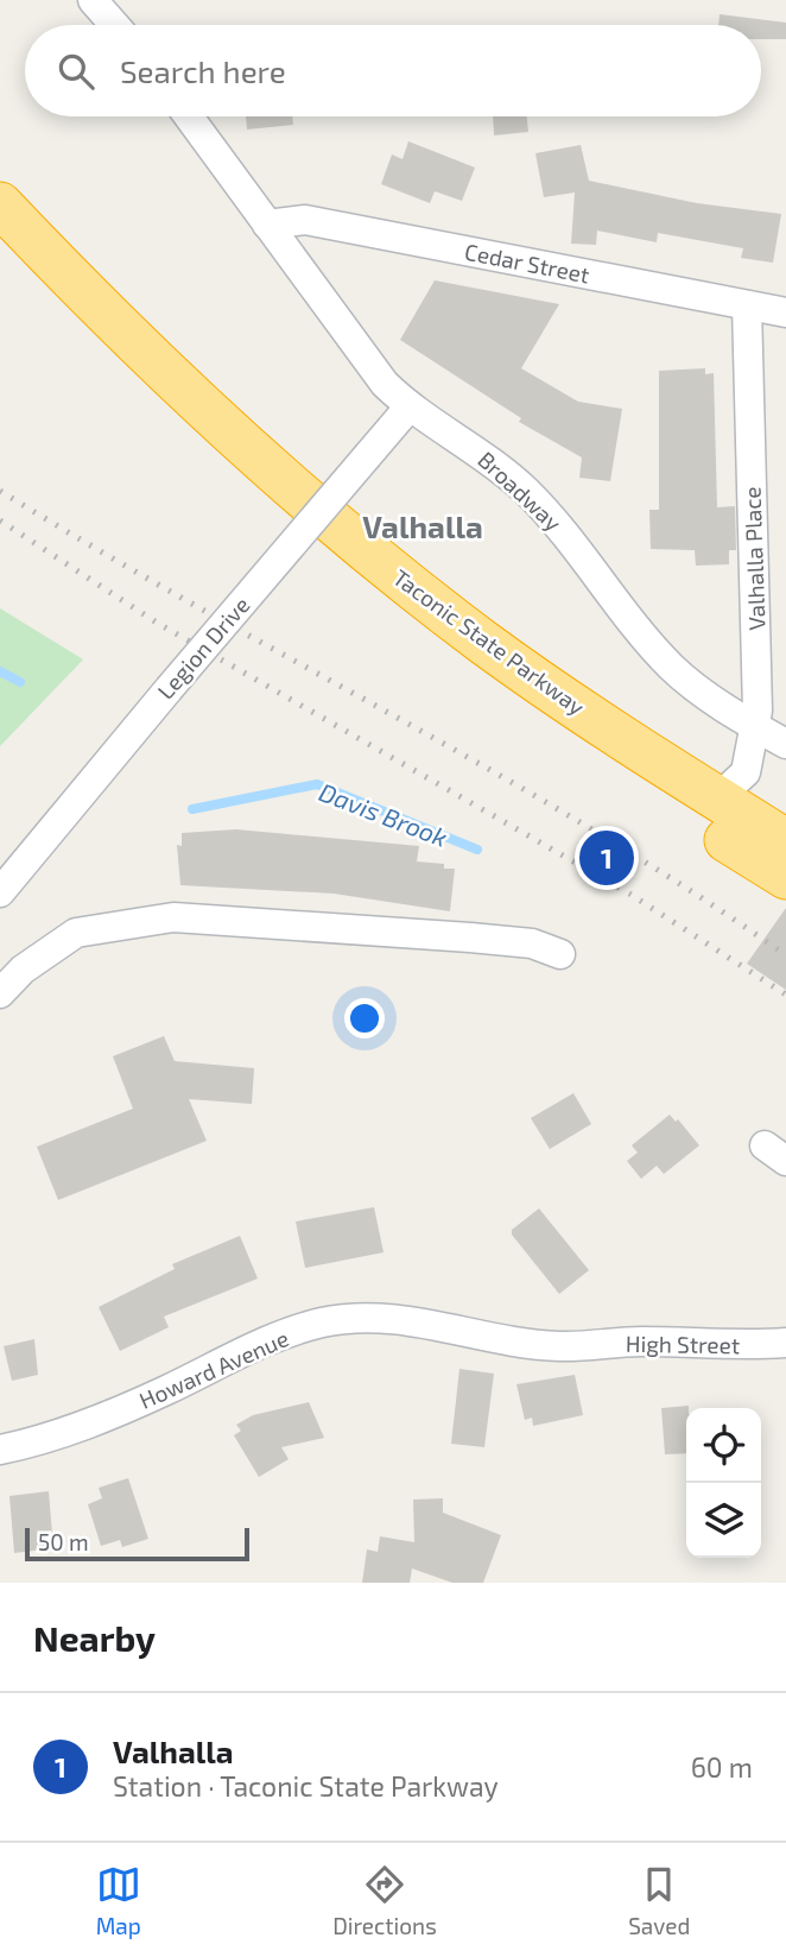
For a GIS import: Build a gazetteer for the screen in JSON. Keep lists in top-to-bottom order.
{
  "streets": {
    "highway": ["Taconic State Parkway"],
    "street": [
      "Cedar Street",
      "Broadway",
      "Valhalla Place",
      "Legion Drive",
      "High Street",
      "Howard Avenue"
    ]
  },
  "crossings": [
    ["Cedar Street", "Broadway"],
    ["Cedar Street", "Valhalla Place"],
    ["Broadway", "Valhalla Place"],
    ["Broadway", "Legion Drive"],
    ["Valhalla Place", "Taconic State Parkway"],
    ["High Street", "Howard Avenue"]
  ],
  "districts": ["Valhalla"],
  "water": ["Davis Brook"],
  "scale_bar": "50 m",
  "page": {
    "search": "Search here",
    "pins": "1",
    "scale": "50 m",
    "heading": "Nearby",
    "list": [
      {
        "mark": "1",
        "name": "Valhalla",
        "note": "Station · Taconic State Parkway",
        "value": "60 m"
      }
    ],
    "nav": ["Map", "Directions", "Saved"]
  }
}
